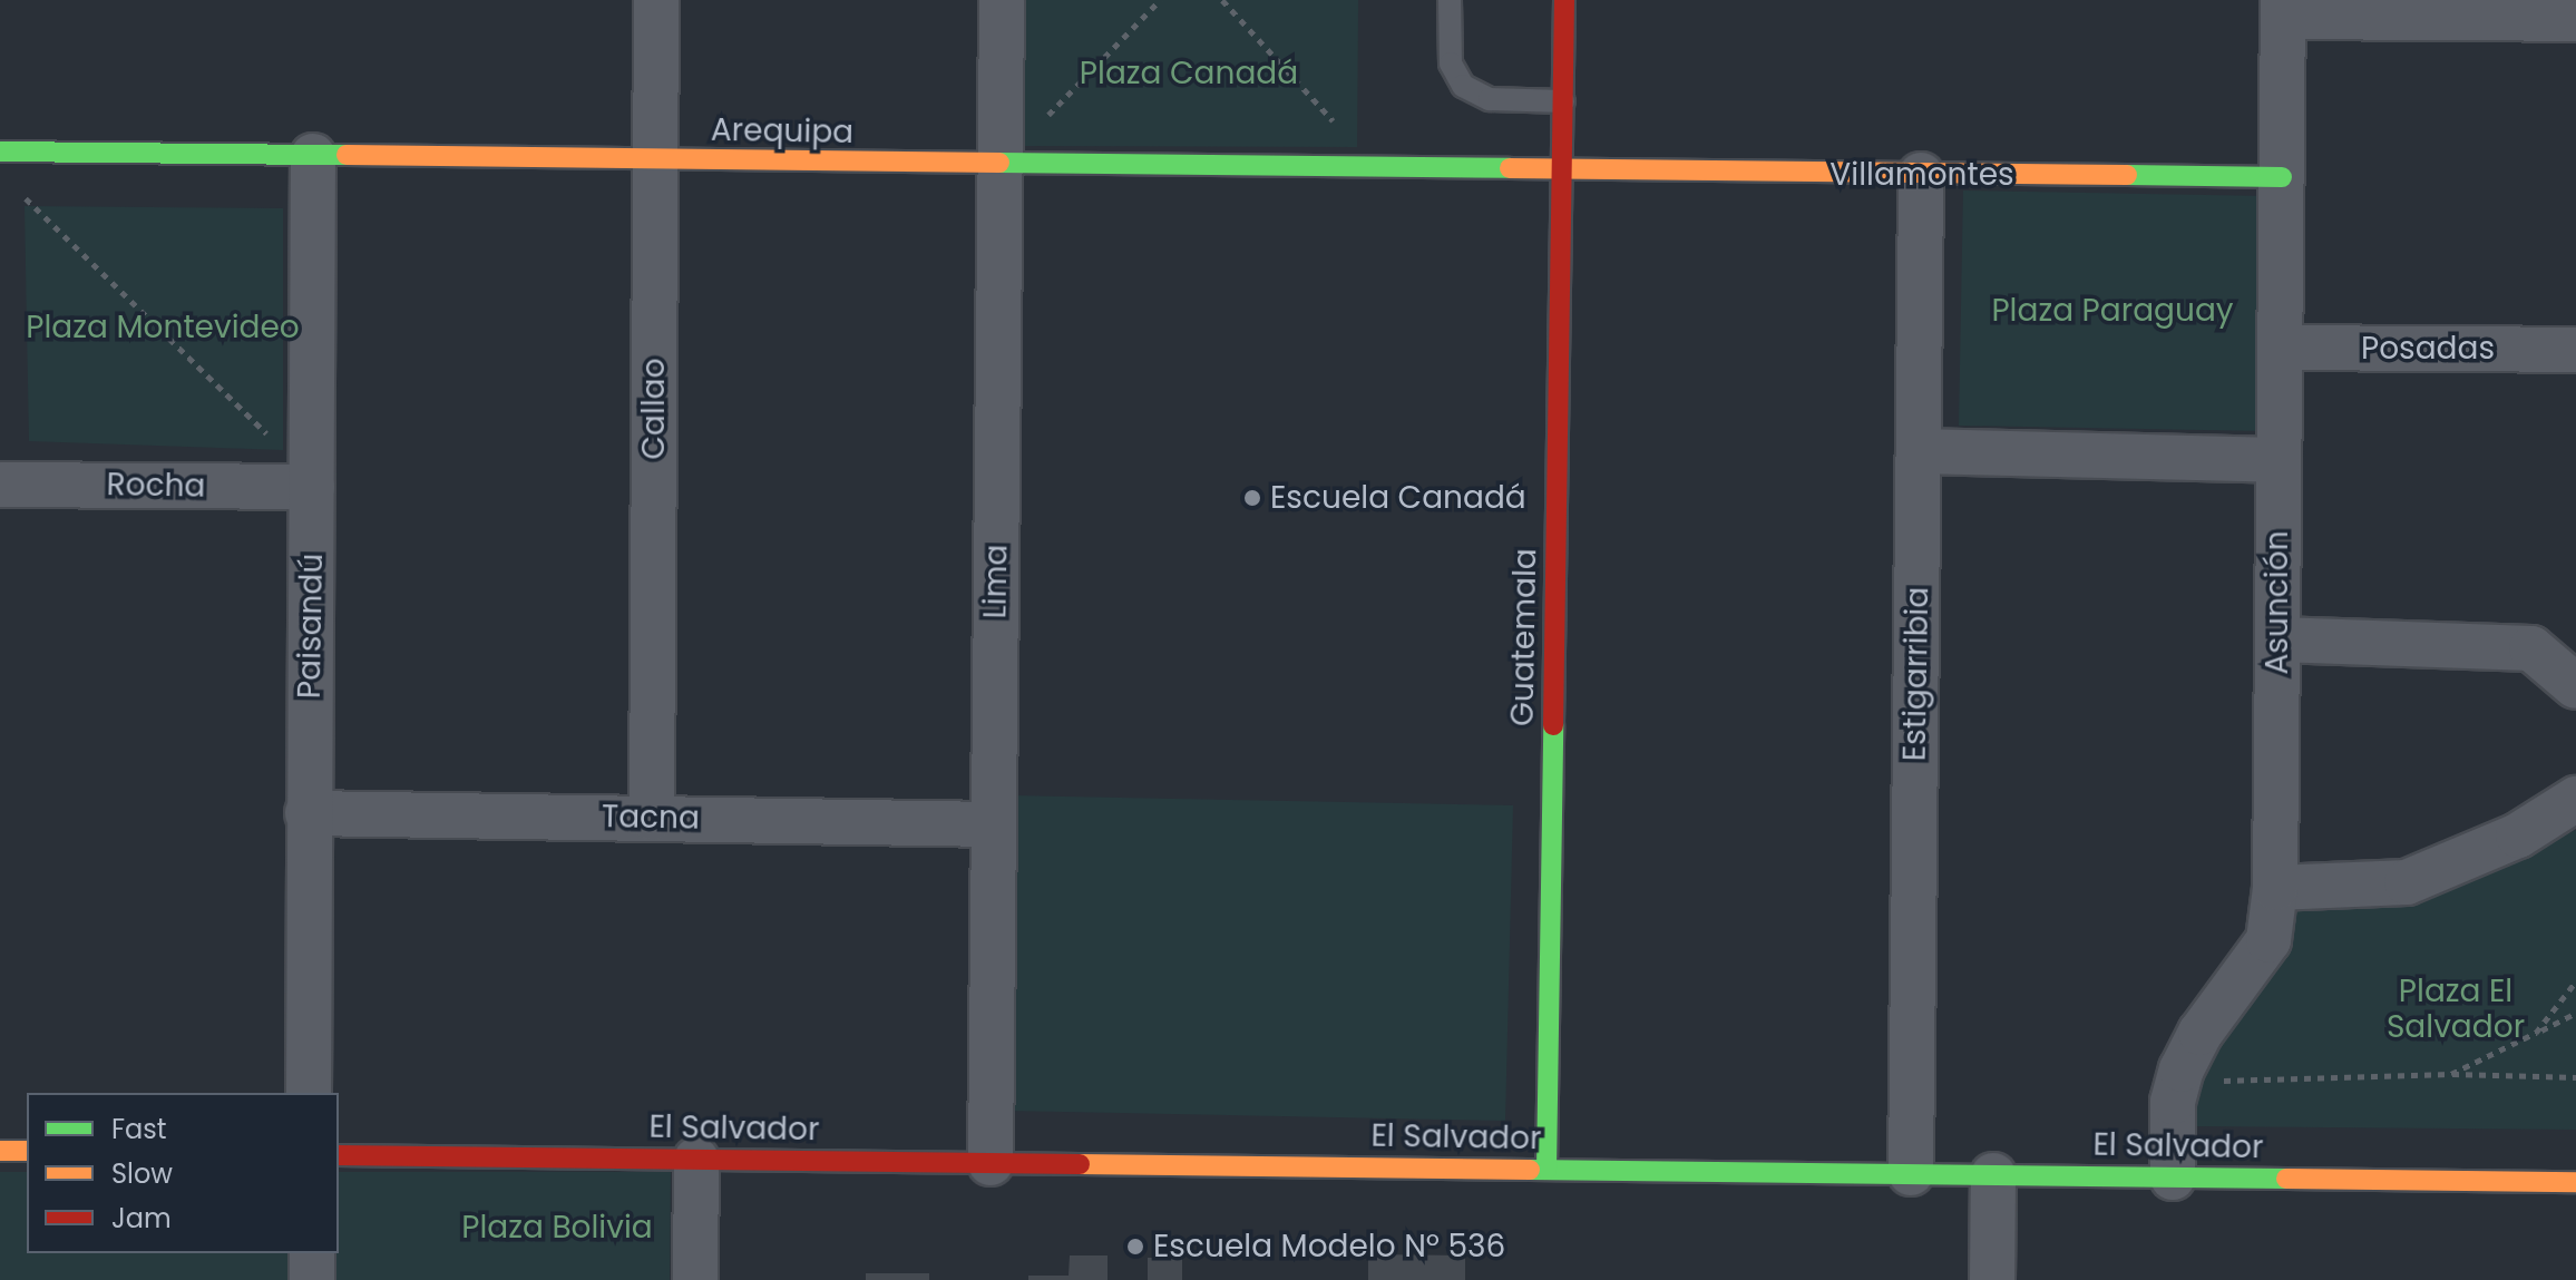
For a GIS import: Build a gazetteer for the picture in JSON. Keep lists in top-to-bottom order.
{
  "streets": {
    "street": [
      "Arequipa",
      "Villamontes",
      "Posadas",
      "Callao",
      "Rocha",
      "Lima",
      "Asunción",
      "Paisandú",
      "Guatemala",
      "Estigarribia",
      "Tacna",
      "El Salvador"
    ]
  },
  "crossings": [
    ["Arequipa", "Villamontes"],
    ["Arequipa", "Callao"],
    ["Arequipa", "Lima"],
    ["Arequipa", "Paisandú"],
    ["Arequipa", "Guatemala"],
    ["Villamontes", "Asunción"],
    ["Villamontes", "Guatemala"],
    ["Villamontes", "Estigarribia"],
    ["Posadas", "Asunción"],
    ["Callao", "Tacna"],
    ["Rocha", "Paisandú"],
    ["Lima", "Tacna"],
    ["Lima", "El Salvador"],
    ["Asunción", "El Salvador"],
    ["Paisandú", "Tacna"],
    ["Guatemala", "El Salvador"],
    ["Estigarribia", "El Salvador"]
  ],
  "parks": [
    "Plaza Canadá",
    "Plaza Paraguay",
    "Plaza Montevideo",
    "Plaza El Salvador",
    "Plaza Bolivia"
  ],
  "places": ["Escuela Canadá", "Escuela Modelo Nº 536"],
  "legend": ["Fast", "Slow", "Jam"]
}
